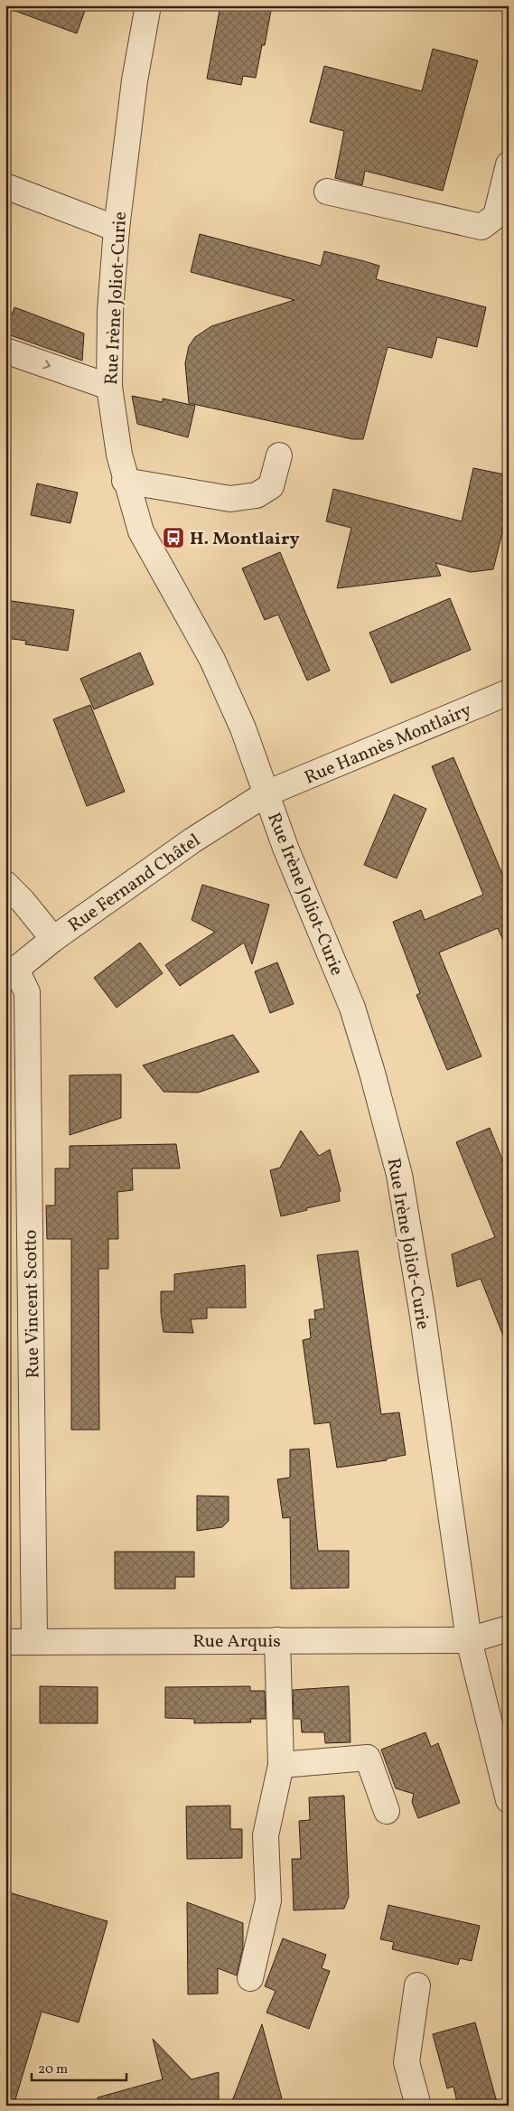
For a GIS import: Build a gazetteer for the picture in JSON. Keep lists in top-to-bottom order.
{
  "streets": {
    "street": [
      "Rue Irène Joliot-Curie",
      "Rue Hannès Montlairy",
      "Rue Fernand Châtel",
      "Rue Vincent Scotto",
      "Rue Arquis"
    ]
  },
  "crossings": [
    ["Rue Irène Joliot-Curie", "Rue Hannès Montlairy"],
    ["Rue Irène Joliot-Curie", "Rue Fernand Châtel"],
    ["Rue Irène Joliot-Curie", "Rue Arquis"],
    ["Rue Hannès Montlairy", "Rue Fernand Châtel"],
    ["Rue Fernand Châtel", "Rue Vincent Scotto"],
    ["Rue Vincent Scotto", "Rue Arquis"]
  ],
  "places": {
    "bus stop": ["H. Montlairy"]
  },
  "scale_bar": "20 m"
}
